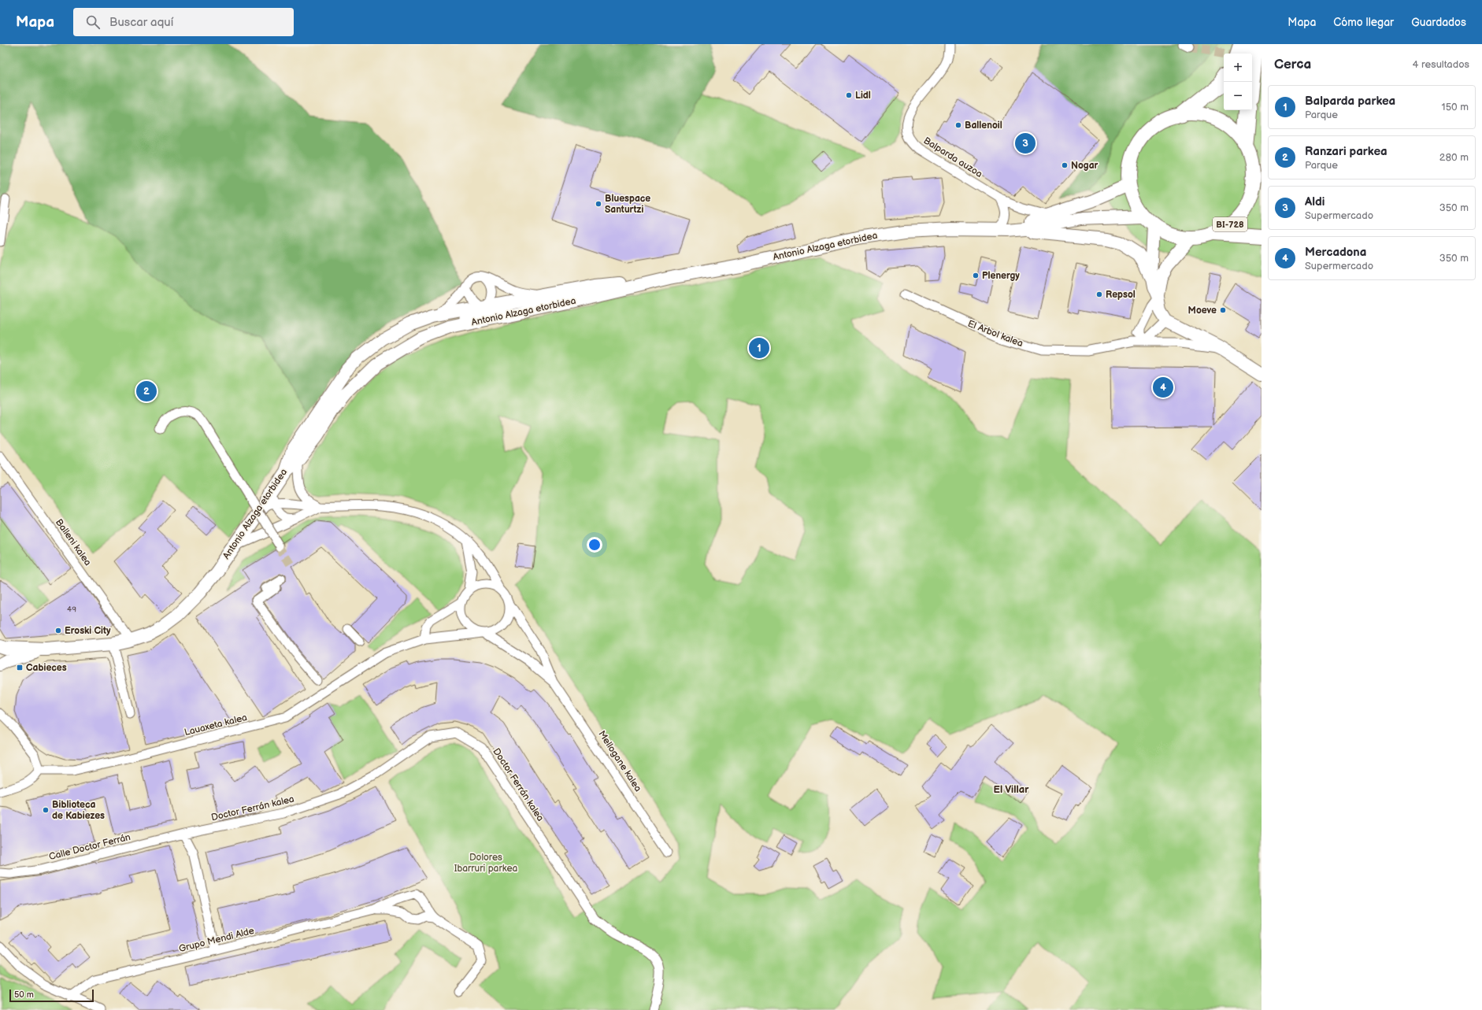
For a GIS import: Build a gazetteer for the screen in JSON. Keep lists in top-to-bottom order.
{
  "streets": {
    "main road": ["BI-728"],
    "street": [
      "Balparda auzoa",
      "Antonio Alzaga etorbidea",
      "El Arbol kalea",
      "Balleni kalea",
      "Lauaxeta kalea",
      "Mellogane kalea",
      "Doctor Ferrán kalea",
      "Calle Doctor Ferrán",
      "Grupo Mendi Alde"
    ]
  },
  "crossings": [
    ["Antonio Alzaga etorbidea", "Balleni kalea"],
    ["Lauaxeta kalea", "Mellogane kalea"],
    ["Doctor Ferrán kalea", "Calle Doctor Ferrán"]
  ],
  "districts": ["El Villar"],
  "parks": ["Dolores Ibarruri parkea"],
  "places": {
    "other": [
      "Lidl",
      "Ballenoil",
      "Nogar",
      "Bluespace Santurtzi",
      "Plenergy",
      "Repsol",
      "Moeve",
      "Eroski City",
      "Biblioteca de Kabiezes"
    ],
    "transit": ["Cabieces"]
  },
  "house_numbers": ["49"],
  "scale_bar": "50 m",
  "page": {
    "header": "Mapa",
    "search": "Buscar aquí",
    "nav": ["Mapa", "Cómo llegar", "Guardados"],
    "heading": ["Cerca", "4 resultados"],
    "map_buttons": ["+", "−"],
    "list": [
      {
        "mark": "1",
        "name": "Balparda parkea",
        "note": "Parque",
        "value": "150 m"
      },
      {
        "mark": "2",
        "name": "Ranzari parkea",
        "note": "Parque",
        "value": "280 m"
      },
      {
        "mark": "3",
        "name": "Aldi",
        "note": "Supermercado",
        "value": "350 m"
      },
      {
        "mark": "4",
        "name": "Mercadona",
        "note": "Supermercado",
        "value": "350 m"
      }
    ],
    "pins": [
      "3",
      "1",
      "4",
      "2"
    ],
    "scale": "50 m"
  }
}
